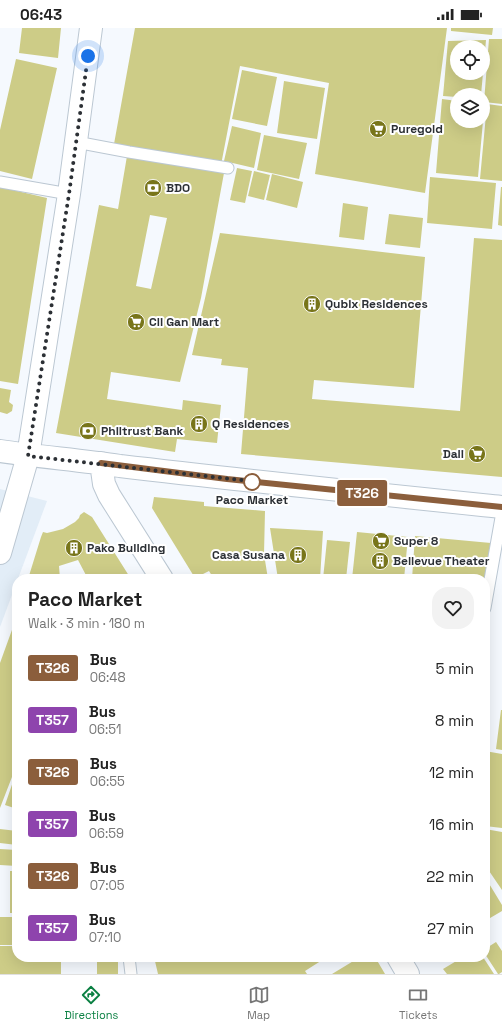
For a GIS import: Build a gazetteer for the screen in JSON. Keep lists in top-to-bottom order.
{
  "places": {
    "supermarket": [
      "Puregold",
      "Cli Gan Mart",
      "Dali",
      "Super 8"
    ],
    "bank": ["BDO", "Philtrust Bank"],
    "building": [
      "Qubix Residences",
      "Q Residences",
      "Pako Building",
      "Casa Susana",
      "Bellevue Theater"
    ],
    "other": ["Paco Market"]
  },
  "lines": ["bus line T326"],
  "page": {
    "status": "06:43",
    "on_map": "T326",
    "heading": ["Paco Market", "Walk · 3 min · 180 m"],
    "list": [
      {
        "mark": "T326",
        "name": "Bus",
        "note": "06:48",
        "value": "5 min"
      },
      {
        "mark": "T357",
        "name": "Bus",
        "note": "06:51",
        "value": "8 min"
      },
      {
        "mark": "T326",
        "name": "Bus",
        "note": "06:55",
        "value": "12 min"
      },
      {
        "mark": "T357",
        "name": "Bus",
        "note": "06:59",
        "value": "16 min"
      },
      {
        "mark": "T326",
        "name": "Bus",
        "note": "07:05",
        "value": "22 min"
      },
      {
        "mark": "T357",
        "name": "Bus",
        "note": "07:10",
        "value": "27 min"
      }
    ],
    "tabs": ["Directions", "Map", "Tickets"]
  }
}
